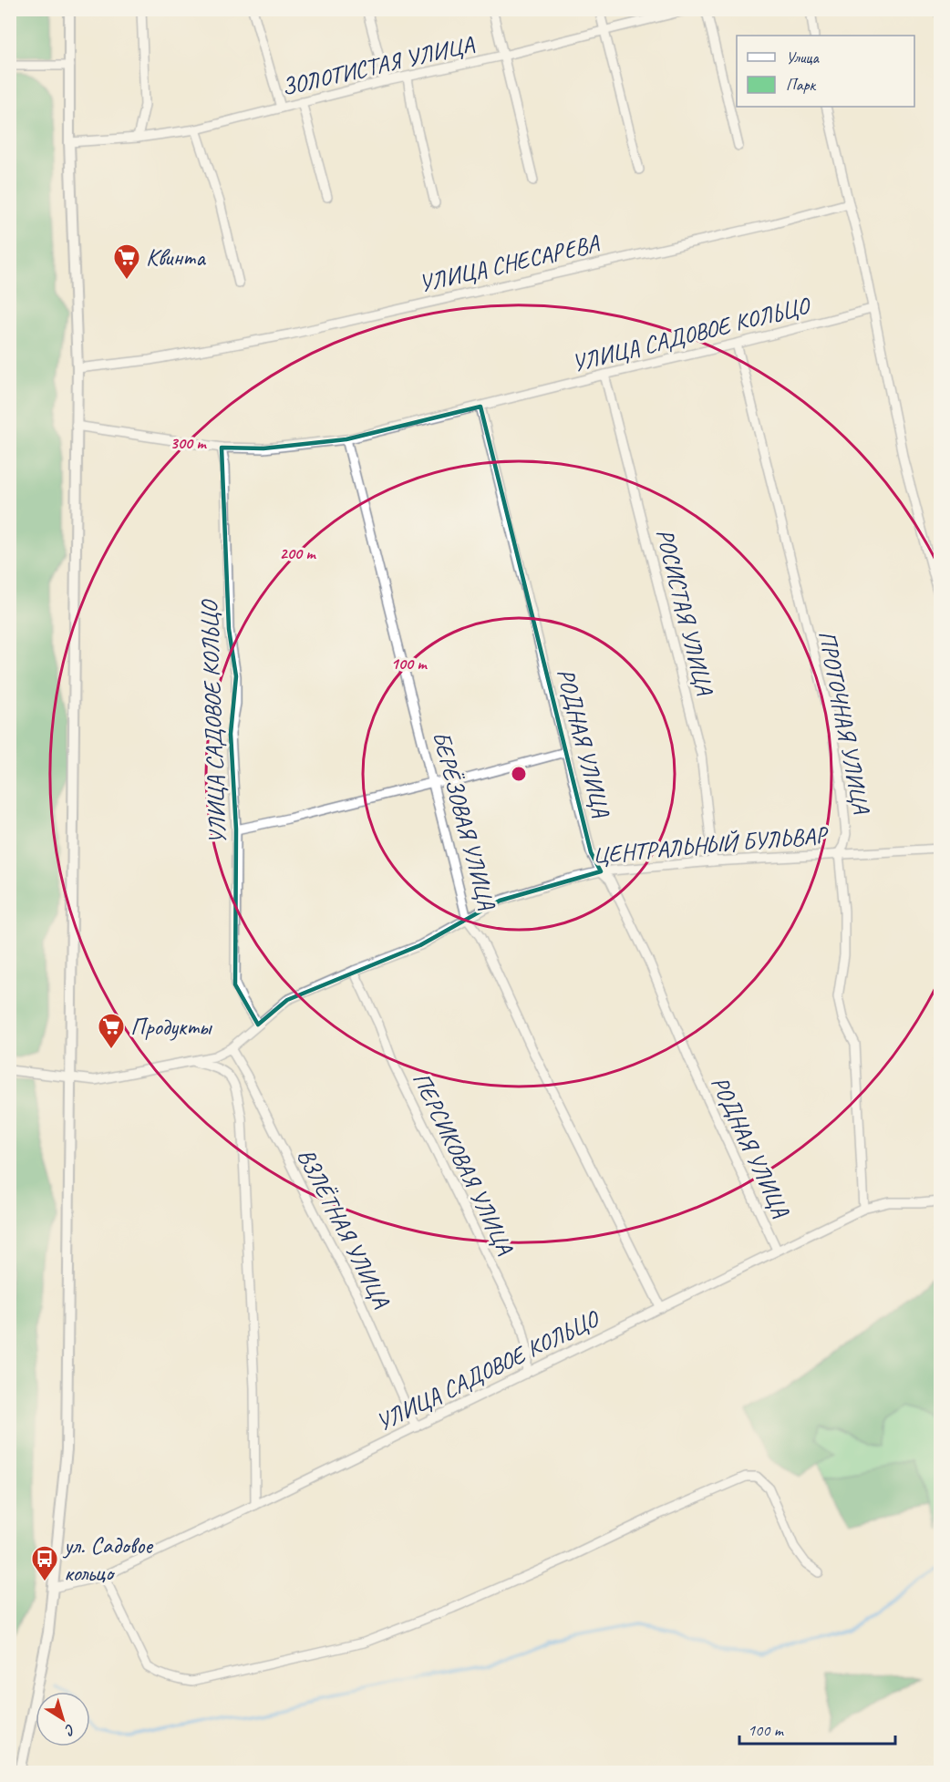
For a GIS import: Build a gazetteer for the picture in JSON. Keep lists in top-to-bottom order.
{
  "streets": {
    "street": [
      "ЗОЛОТИСТАЯ УЛИЦА",
      "УЛИЦА СНЕСАРЕВА",
      "УЛИЦА САДОВОЕ КОЛЬЦО",
      "РОСИСТАЯ УЛИЦА",
      "ПРОТОЧНАЯ УЛИЦА",
      "РОДНАЯ УЛИЦА",
      "БЕРЁЗОВАЯ УЛИЦА",
      "ЦЕНТРАЛЬНЫЙ БУЛЬВАР",
      "ПЕРСИКОВАЯ УЛИЦА",
      "ВЗЛЁТНАЯ УЛИЦА"
    ]
  },
  "crossings": [
    ["УЛИЦА САДОВОЕ КОЛЬЦО", "РОСИСТАЯ УЛИЦА"],
    ["УЛИЦА САДОВОЕ КОЛЬЦО", "ПРОТОЧНАЯ УЛИЦА"],
    ["УЛИЦА САДОВОЕ КОЛЬЦО", "РОДНАЯ УЛИЦА"],
    ["УЛИЦА САДОВОЕ КОЛЬЦО", "БЕРЁЗОВАЯ УЛИЦА"],
    ["УЛИЦА САДОВОЕ КОЛЬЦО", "ЦЕНТРАЛЬНЫЙ БУЛЬВАР"],
    ["УЛИЦА САДОВОЕ КОЛЬЦО", "ПЕРСИКОВАЯ УЛИЦА"],
    ["УЛИЦА САДОВОЕ КОЛЬЦО", "ВЗЛЁТНАЯ УЛИЦА"],
    ["РОСИСТАЯ УЛИЦА", "ЦЕНТРАЛЬНЫЙ БУЛЬВАР"],
    ["ПРОТОЧНАЯ УЛИЦА", "ЦЕНТРАЛЬНЫЙ БУЛЬВАР"],
    ["РОДНАЯ УЛИЦА", "ЦЕНТРАЛЬНЫЙ БУЛЬВАР"],
    ["БЕРЁЗОВАЯ УЛИЦА", "ЦЕНТРАЛЬНЫЙ БУЛЬВАР"],
    ["ЦЕНТРАЛЬНЫЙ БУЛЬВАР", "ПЕРСИКОВАЯ УЛИЦА"],
    ["ЦЕНТРАЛЬНЫЙ БУЛЬВАР", "ВЗЛЁТНАЯ УЛИЦА"]
  ],
  "places": {
    "supermarket": ["Квинта", "Продукты"],
    "bus stop": ["ул. Садовое кольцо"]
  },
  "legend": ["Улица", "Парк"],
  "scale_bar": "100 m",
  "north": "bottom right",
  "rings": ["300 m", "200 m", "100 m"]
}
